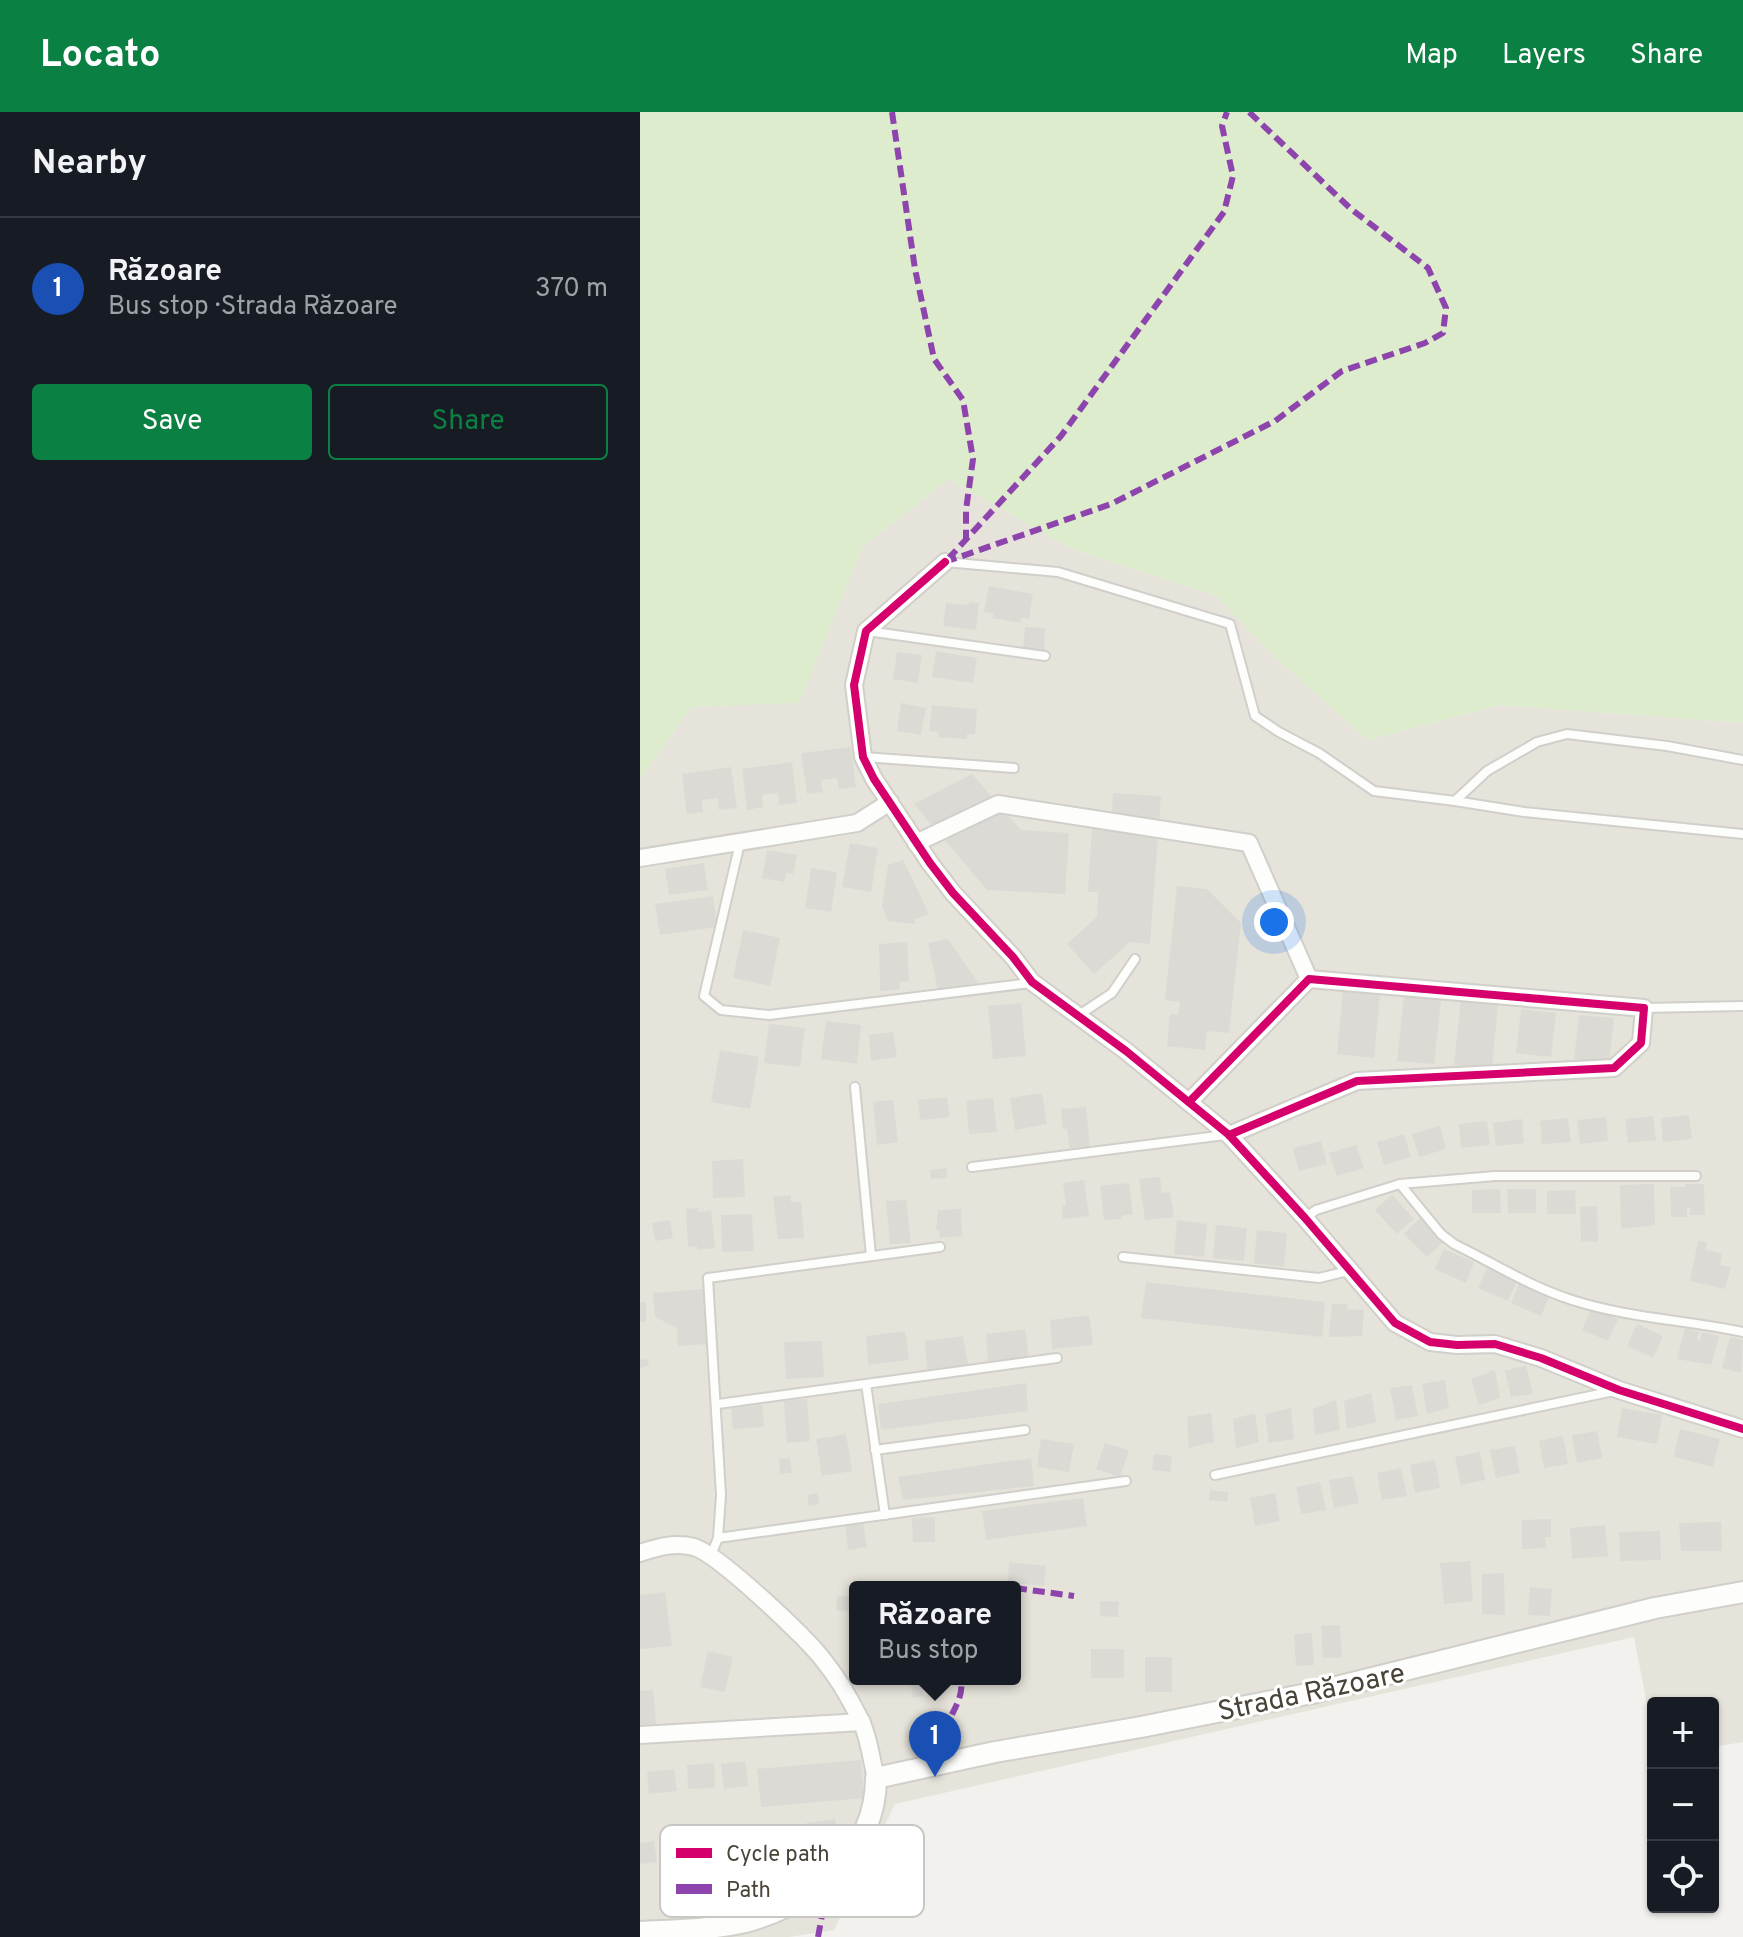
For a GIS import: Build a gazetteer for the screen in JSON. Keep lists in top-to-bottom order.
{
  "streets": {
    "street": ["Strada Răzoare"]
  },
  "legend": ["Cycle path", "Path"],
  "page": {
    "header": "Locato",
    "nav": ["Map", "Layers", "Share"],
    "heading": "Nearby",
    "list": [
      {
        "mark": "1",
        "name": "Răzoare",
        "note": "Bus stop · Strada Răzoare",
        "value": "370 m"
      }
    ],
    "buttons": ["Save", "Share"],
    "popup": ["Răzoare", "Bus stop"],
    "map_buttons": ["+", "−"],
    "pins": "1"
  }
}
